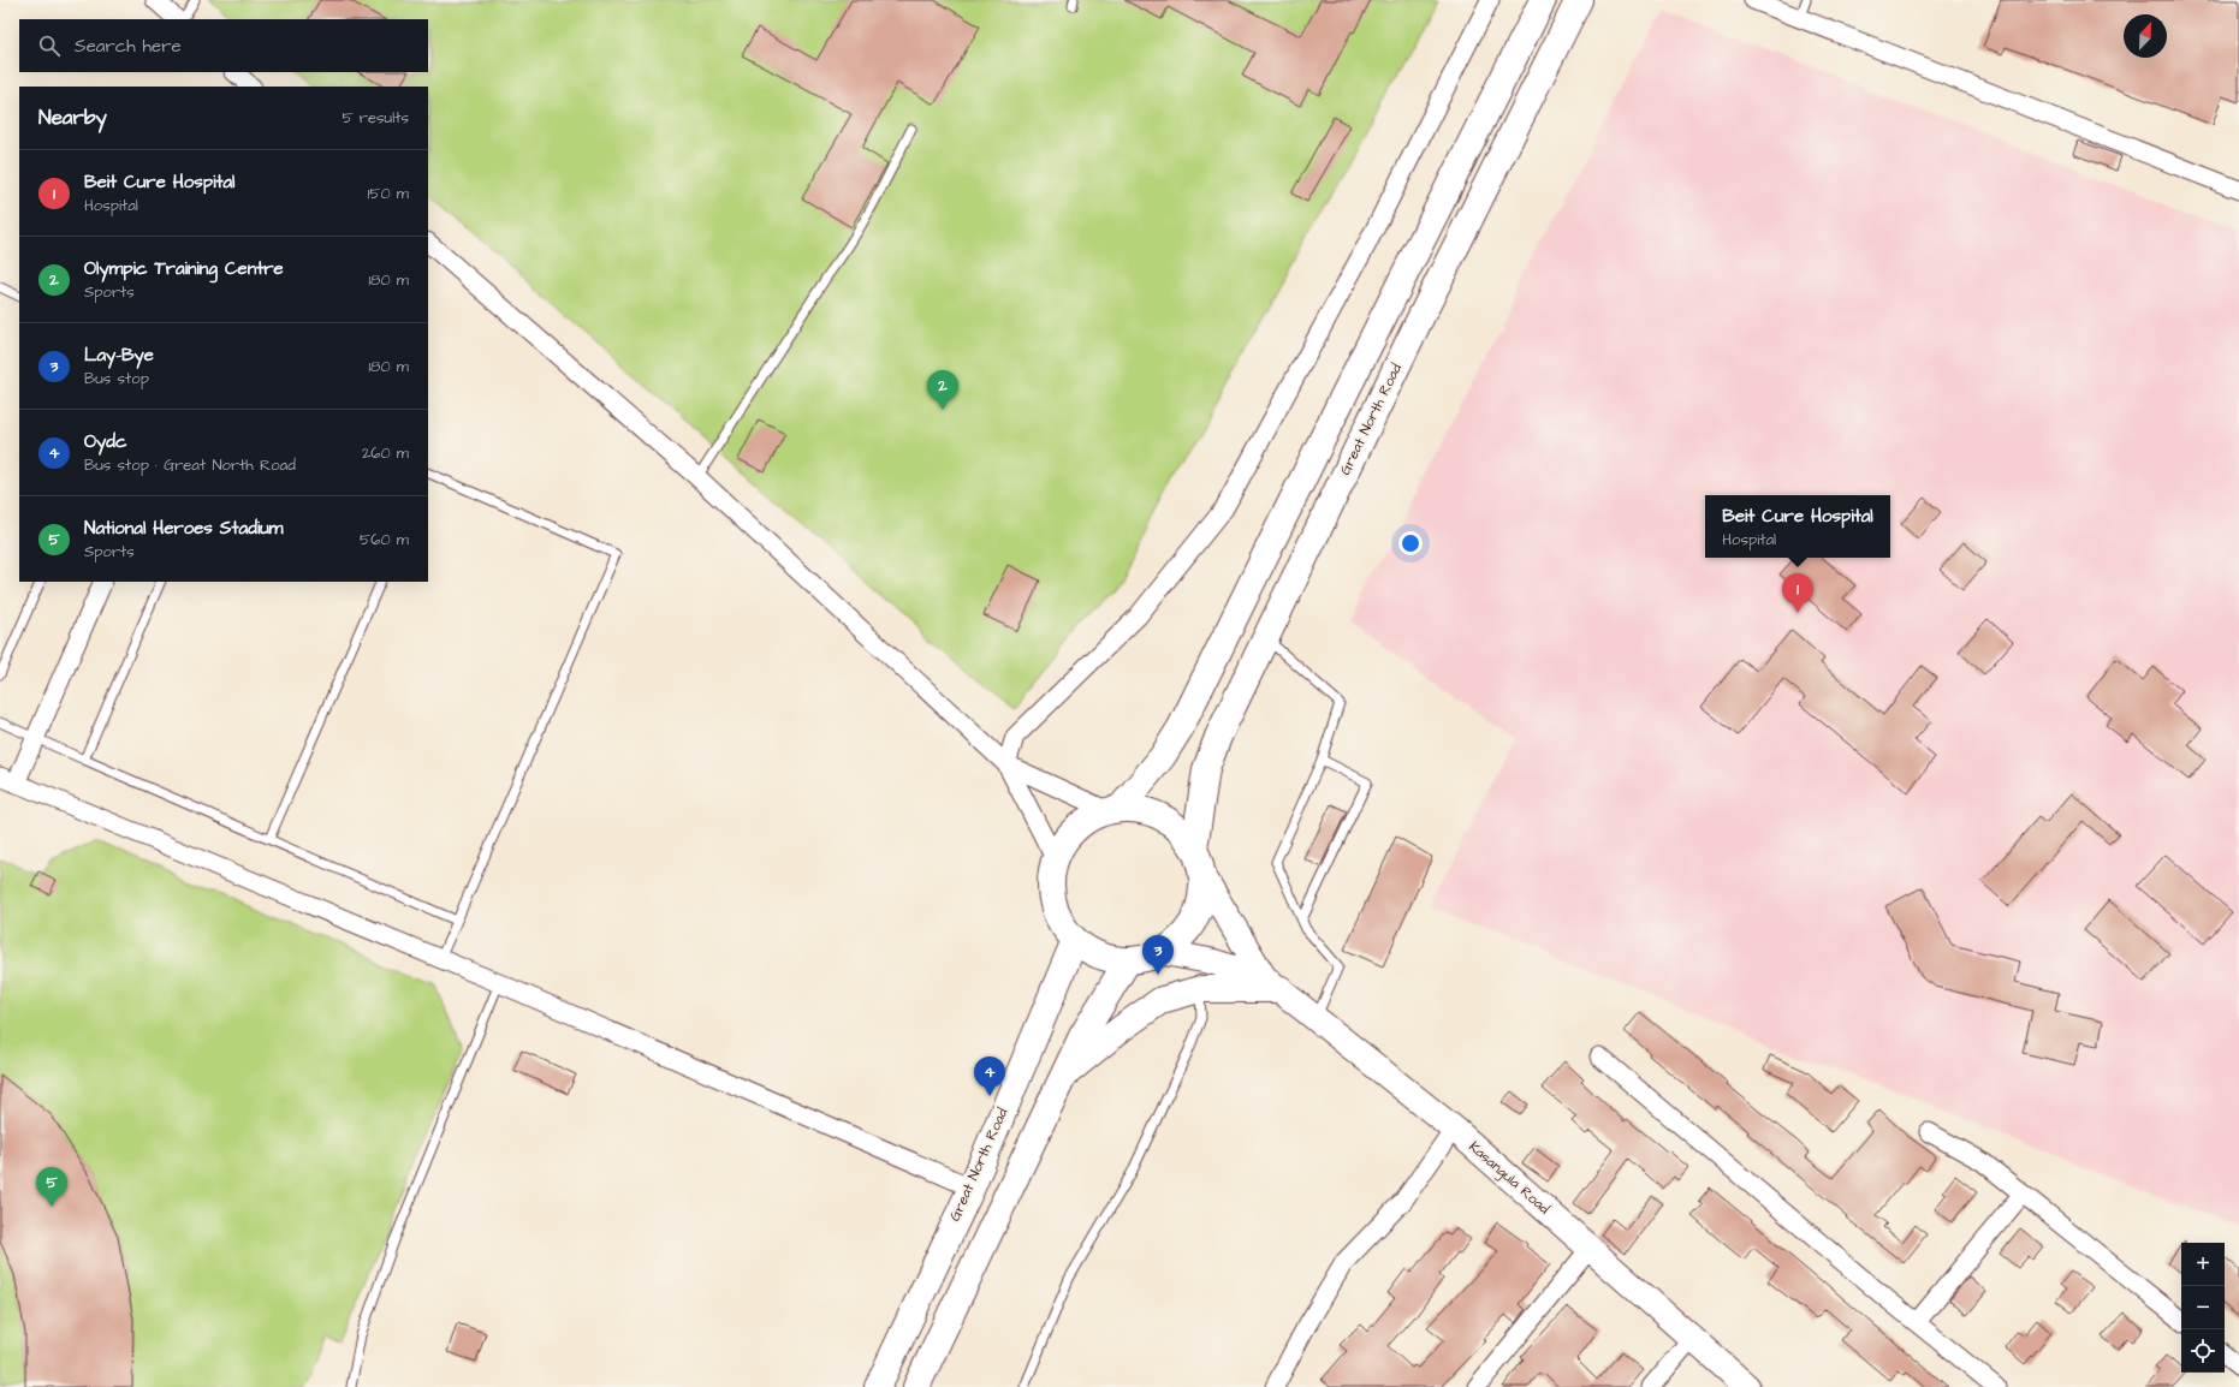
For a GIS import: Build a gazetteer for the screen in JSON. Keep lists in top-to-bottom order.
{
  "streets": {
    "main road": ["Great North Road", "Kasangula Road"]
  },
  "crossings": [
    ["Great North Road", "Kasangula Road"]
  ],
  "north": "top right",
  "page": {
    "search": "Search here",
    "heading": ["Nearby", "5 results"],
    "list": [
      {
        "mark": "1",
        "name": "Beit Cure Hospital",
        "note": "Hospital",
        "value": "150 m"
      },
      {
        "mark": "2",
        "name": "Olympic Training Centre",
        "note": "Sports",
        "value": "180 m"
      },
      {
        "mark": "3",
        "name": "Lay-Bye",
        "note": "Bus stop",
        "value": "180 m"
      },
      {
        "mark": "4",
        "name": "Oydc",
        "note": "Bus stop · Great North Road",
        "value": "260 m"
      },
      {
        "mark": "5",
        "name": "National Heroes Stadium",
        "note": "Sports",
        "value": "560 m"
      }
    ],
    "pins": [
      "2",
      "1",
      "3",
      "4",
      "5"
    ],
    "popup": ["Beit Cure Hospital", "Hospital"],
    "map_buttons": ["+", "−"]
  }
}
